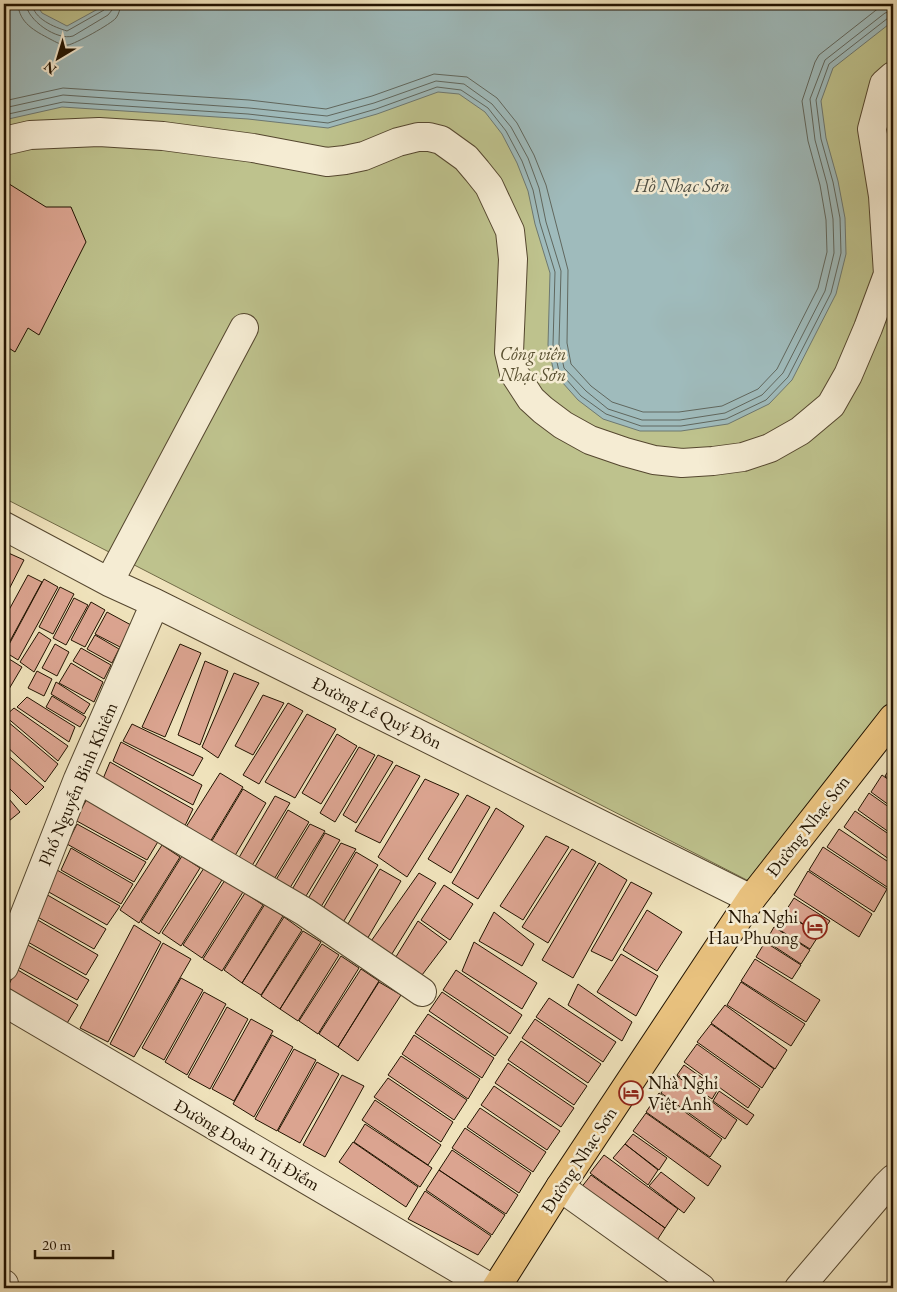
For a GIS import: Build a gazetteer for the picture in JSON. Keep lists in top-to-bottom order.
{
  "streets": {
    "main road": ["Đường Nhạc Sơn"],
    "street": ["Đường Lê Quý Đôn", "Phố Nguyễn Bỉnh Khiêm", "Đường Đoàn Thị Điểm"]
  },
  "crossings": [
    ["Đường Lê Quý Đôn", "Phố Nguyễn Bỉnh Khiêm"],
    ["Đường Lê Quý Đôn", "Đường Nhạc Sơn"]
  ],
  "water": ["Hồ Nhạc Sơn"],
  "parks": ["Công viên Nhạc Sơn"],
  "places": {
    "hotel": ["Nha Nghi Hau Phuong", "Nhà Nghỉ Việt Anh"]
  },
  "scale_bar": "20 m",
  "north": "bottom left"
}
